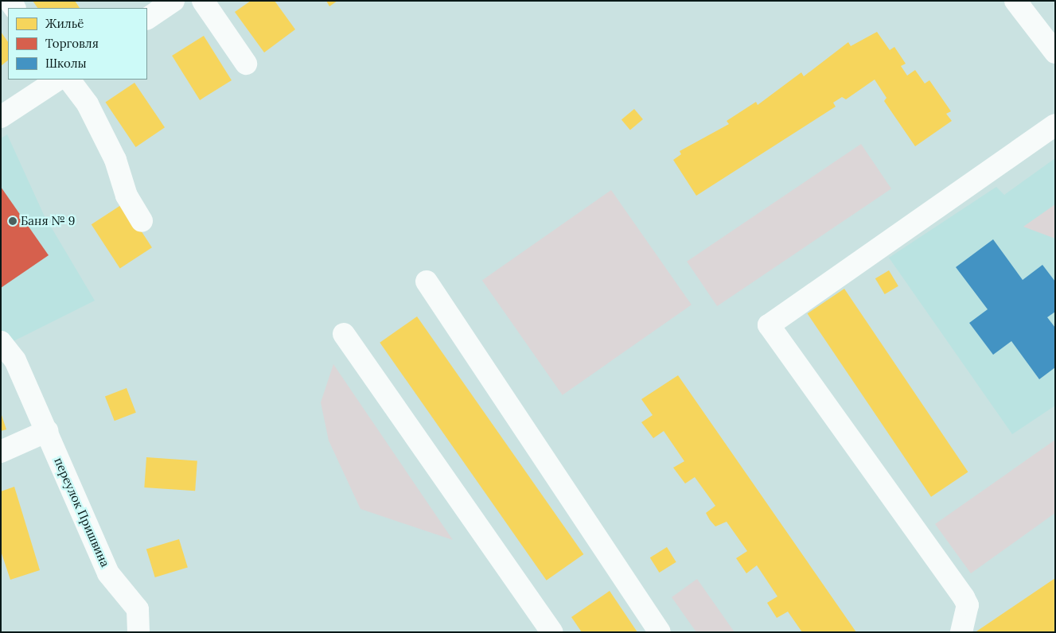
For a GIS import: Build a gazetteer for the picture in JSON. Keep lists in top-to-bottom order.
{
  "streets": {
    "street": ["переулок Пришвина"]
  },
  "places": ["Баня № 9"],
  "legend": ["Жильё", "Торговля", "Школы"]
}
